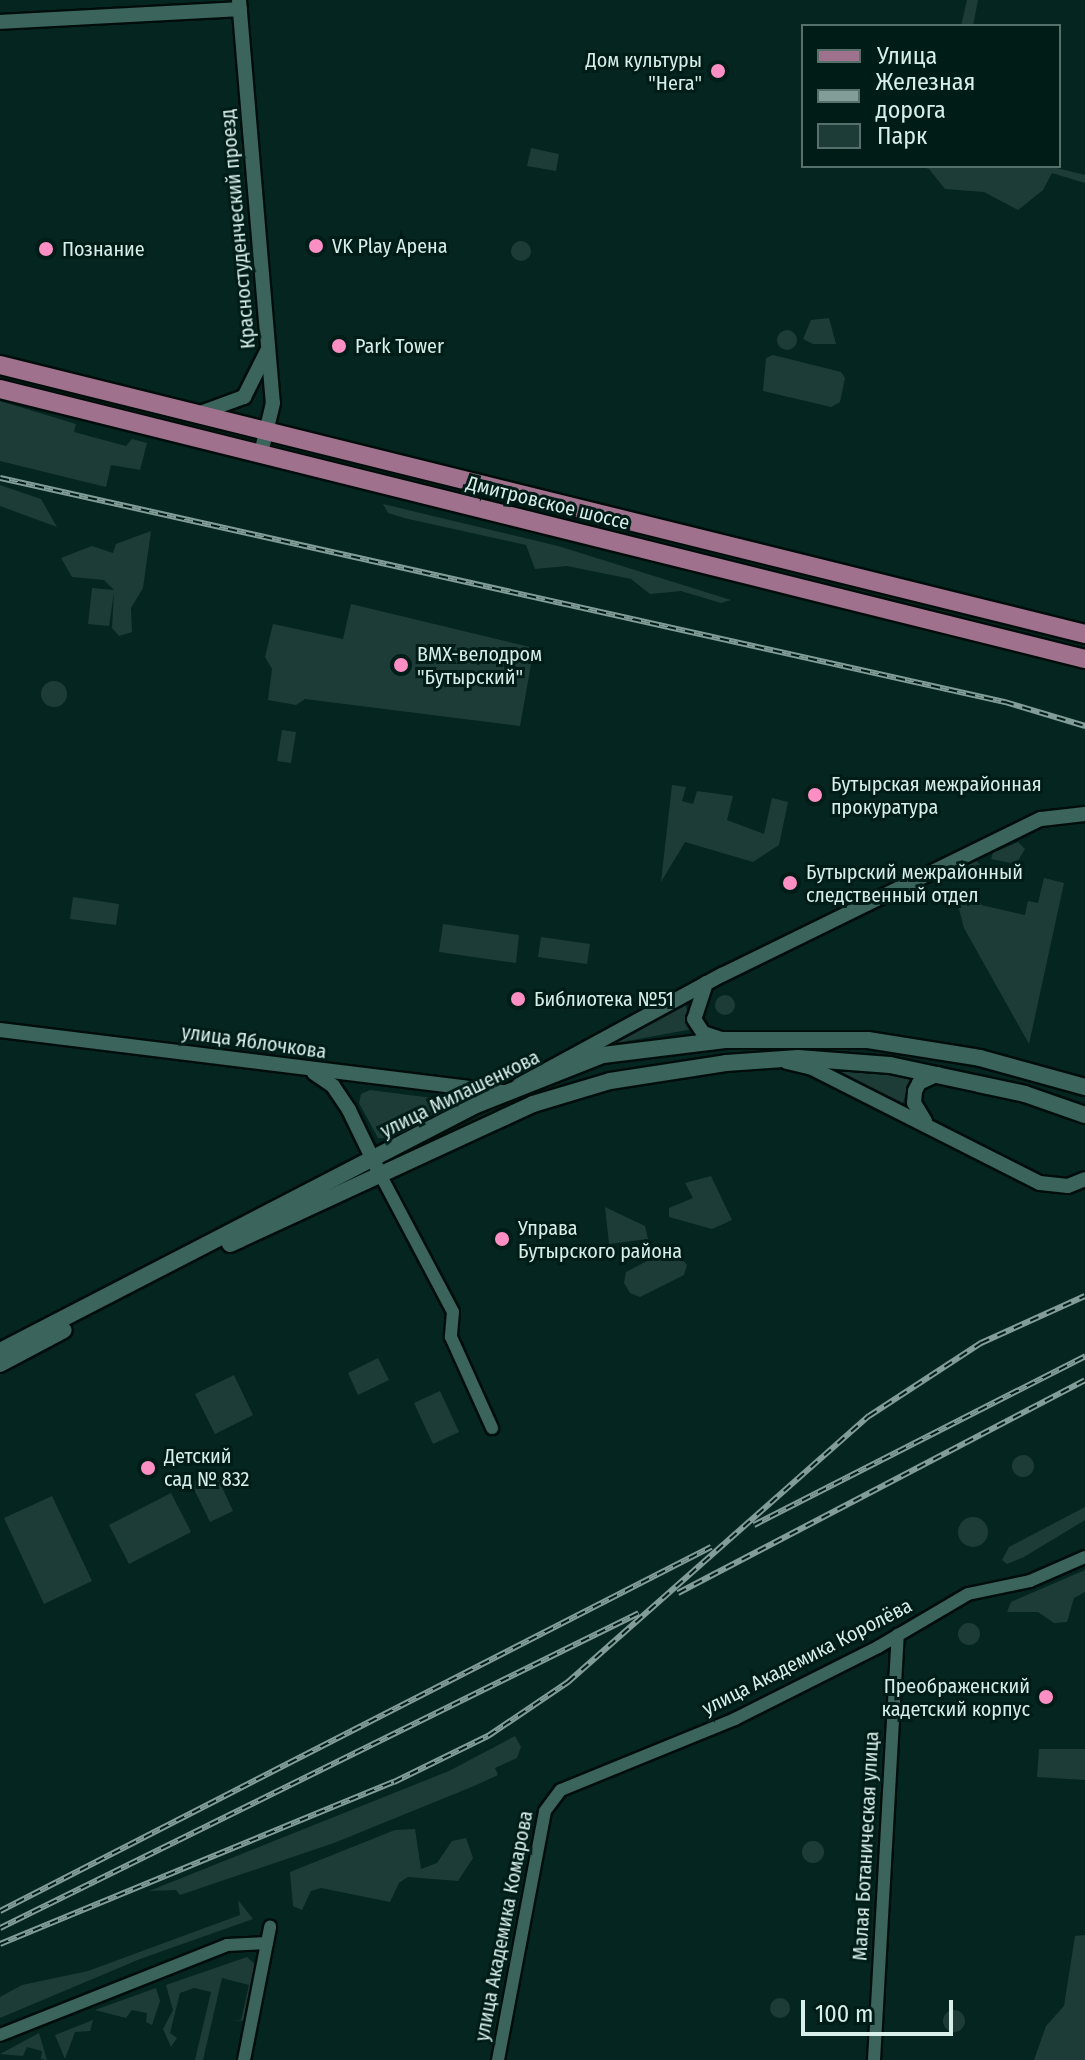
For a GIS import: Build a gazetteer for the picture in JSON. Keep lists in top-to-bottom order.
{
  "streets": {
    "main road": ["Дмитровское шоссе", "улица Милашенкова"],
    "street": [
      "Красностуденческий проезд",
      "улица Яблочкова",
      "улица Академика Королёва",
      "Малая Ботаническая улица",
      "улица Академика Комарова"
    ]
  },
  "crossings": [
    ["Красностуденческий проезд", "Дмитровское шоссе"],
    ["улица Яблочкова", "улица Милашенкова"],
    ["улица Академика Королёва", "Малая Ботаническая улица"],
    ["улица Академика Королёва", "улица Академика Комарова"]
  ],
  "places": [
    "Дом культуры \"Нега\"",
    "VK Play Арена",
    "Познание",
    "Park Tower",
    "BMX-велодром \"Бутырский\"",
    "Бутырская межрайонная прокуратура",
    "Бутырский межрайонный следственный отдел",
    "Библиотека №51",
    "Управа Бутырского района",
    "Детский сад № 832",
    "Преображенский кадетский корпус"
  ],
  "legend": ["Улица", "Железная дорога", "Парк"],
  "scale_bar": "100 m"
}
